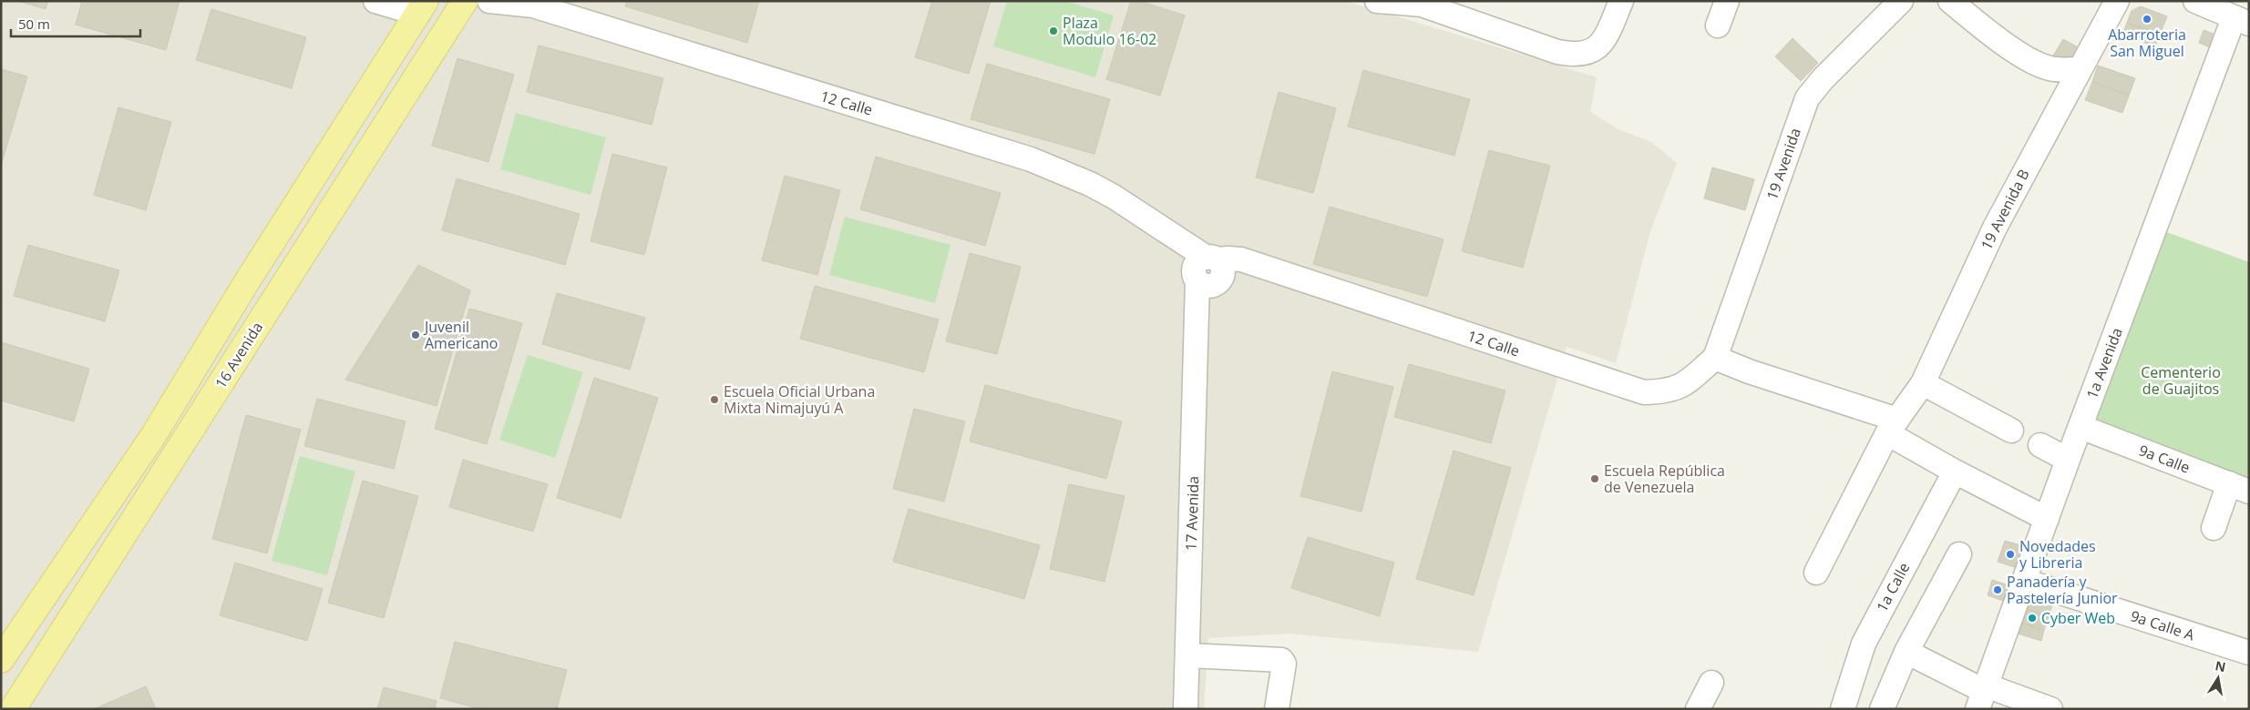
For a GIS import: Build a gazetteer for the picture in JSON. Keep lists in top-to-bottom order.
{
  "streets": {
    "main road": ["16 Avenida"],
    "street": [
      "12 Calle",
      "19 Avenida",
      "19 Avenida B",
      "1a Avenida",
      "9a Calle",
      "17 Avenida",
      "1a Calle",
      "9a Calle A"
    ]
  },
  "crossings": [
    ["12 Calle", "19 Avenida"],
    ["12 Calle", "17 Avenida"],
    ["1a Avenida", "9a Calle"],
    ["1a Avenida", "9a Calle A"]
  ],
  "parks": ["Cementerio de Guajitos"],
  "places": [
    "Abarroteria San Miguel",
    "Plaza Modulo 16-02",
    "Juvenil Americano",
    "Escuela Oficial Urbana Mixta Nimajuyú A",
    "Escuela República de Venezuela",
    "Novedades y Libreria",
    "Panadería y Pastelería Junior",
    "Cyber Web"
  ],
  "scale_bar": "50 m",
  "north": "top"
}
